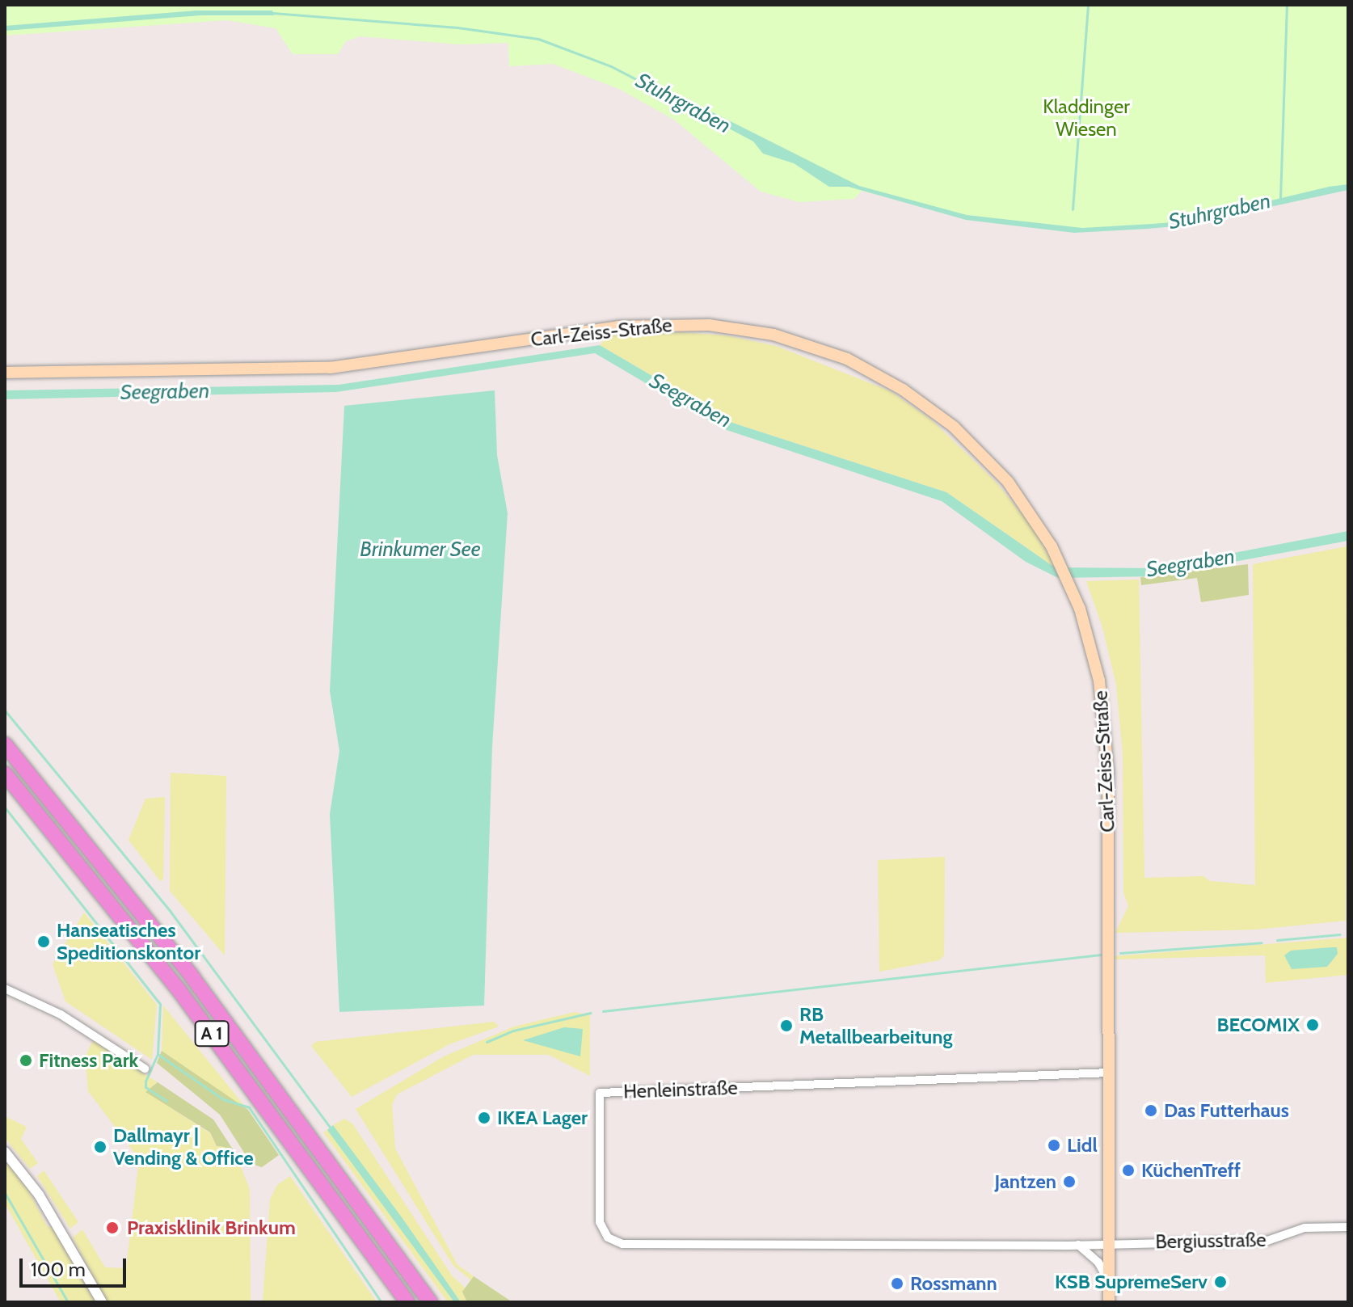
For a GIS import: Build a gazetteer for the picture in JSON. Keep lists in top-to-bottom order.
{
  "streets": {
    "highway": ["A 1"],
    "main road": ["Carl-Zeiss-Straße"],
    "street": ["Henleinstraße", "Bergiusstraße"]
  },
  "crossings": [
    ["Carl-Zeiss-Straße", "Henleinstraße"],
    ["Carl-Zeiss-Straße", "Bergiusstraße"],
    ["Henleinstraße", "Bergiusstraße"]
  ],
  "water": ["Stuhrgraben", "Seegraben", "Brinkumer See"],
  "parks": ["Kladdinger Wiesen"],
  "places": [
    "Hanseatisches Speditionskontor",
    "BECOMIX",
    "RB Metallbearbeitung",
    "Fitness Park",
    "Das Futterhaus",
    "IKEA Lager",
    "Lidl",
    "Dallmayr | Vending & Office",
    "KüchenTreff",
    "Jantzen",
    "Praxisklinik Brinkum",
    "KSB SupremeServ",
    "Rossmann"
  ],
  "scale_bar": "100 m"
}
